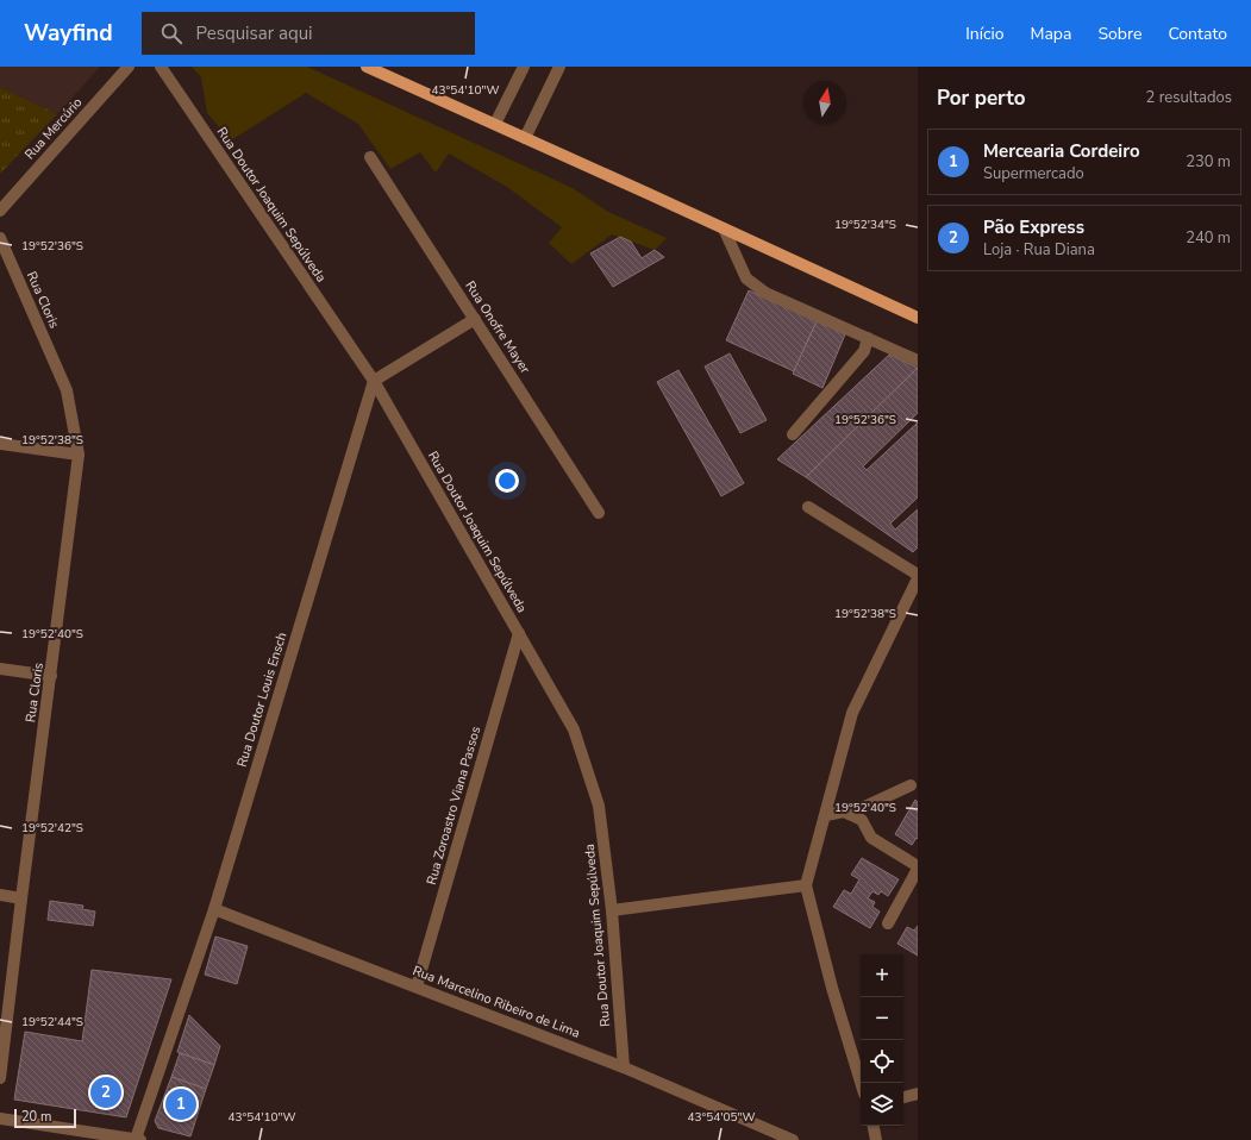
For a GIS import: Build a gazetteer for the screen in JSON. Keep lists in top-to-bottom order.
{
  "streets": {
    "street": [
      "Rua Mercúrio",
      "Rua Doutor Joaquim Sepúlveda",
      "Rua Cloris",
      "Rua Onofre Mayer",
      "Rua Doutor Louis Ensch",
      "Rua Zoroastro Viana Passos",
      "Rua Marcelino Ribeiro de Lima"
    ]
  },
  "crossings": [
    ["Rua Doutor Joaquim Sepúlveda", "Rua Doutor Louis Ensch"],
    ["Rua Doutor Joaquim Sepúlveda", "Rua Zoroastro Viana Passos"],
    ["Rua Doutor Joaquim Sepúlveda", "Rua Marcelino Ribeiro de Lima"],
    ["Rua Doutor Louis Ensch", "Rua Marcelino Ribeiro de Lima"],
    ["Rua Zoroastro Viana Passos", "Rua Marcelino Ribeiro de Lima"]
  ],
  "scale_bar": "20 m",
  "north": "top",
  "page": {
    "header": "Wayfind",
    "search": "Pesquisar aqui",
    "nav": [
      "Início",
      "Mapa",
      "Sobre",
      "Contato"
    ],
    "heading": ["Por perto", "2 resultados"],
    "list": [
      {
        "mark": "1",
        "name": "Mercearia Cordeiro",
        "note": "Supermercado",
        "value": "230 m"
      },
      {
        "mark": "2",
        "name": "Pão Express",
        "note": "Loja · Rua Diana",
        "value": "240 m"
      }
    ],
    "map_buttons": ["+", "−"],
    "pins": ["2", "1"],
    "scale": "20 m"
  },
  "coordinates": [
    "43°54'10\"W",
    "19°52'34\"S",
    "19°52'36\"S",
    "19°52'38\"S",
    "19°52'40\"S",
    "19°52'42\"S",
    "19°52'44\"S",
    "43°54'05\"W"
  ]
}
